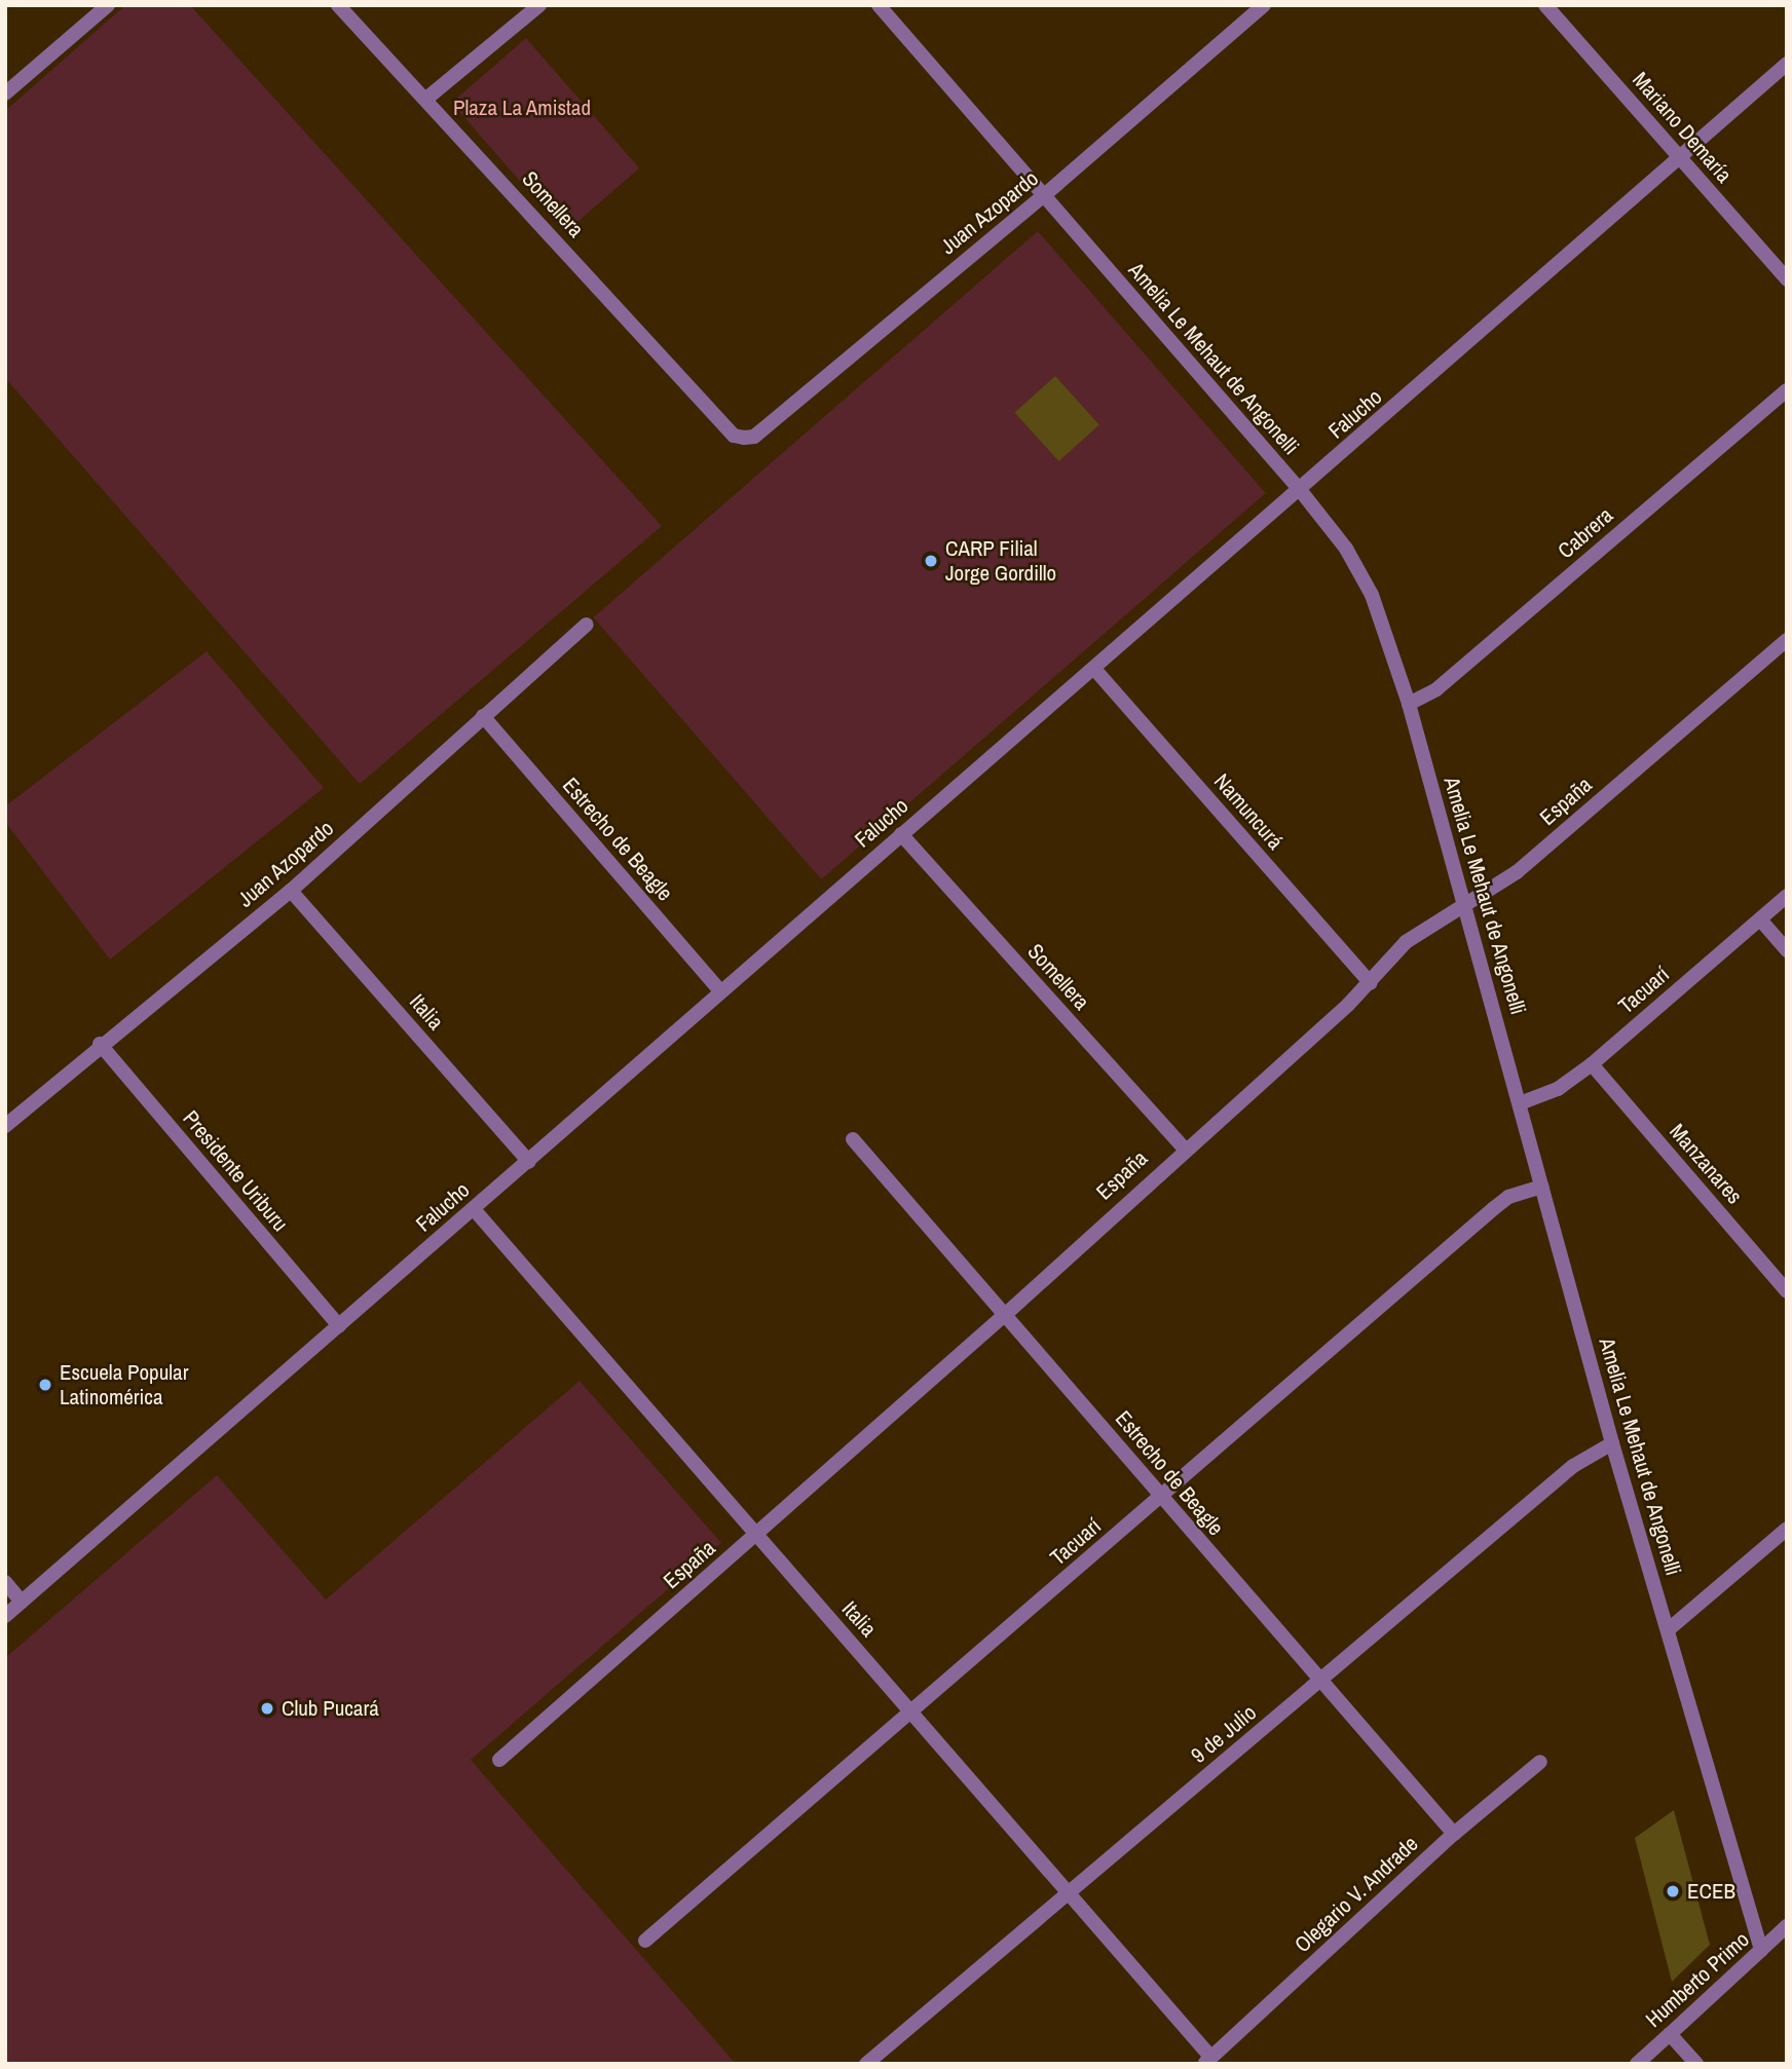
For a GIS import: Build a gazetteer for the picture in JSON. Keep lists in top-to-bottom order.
{
  "streets": {
    "street": [
      "Mariano Demaría",
      "Somellera",
      "Juan Azopardo",
      "Amelia Le Mehaut de Angonelli",
      "Falucho",
      "Cabrera",
      "España",
      "Namuncurá",
      "Estrecho de Beagle",
      "Tacuarí",
      "Italia",
      "Manzanares",
      "Presidente Uriburu",
      "9 de Julio",
      "Olegario V. Andrade",
      "Humberto Primo"
    ]
  },
  "crossings": [
    ["Mariano Demaría", "Falucho"],
    ["Somellera", "Juan Azopardo"],
    ["Somellera", "Falucho"],
    ["Somellera", "España"],
    ["Juan Azopardo", "Amelia Le Mehaut de Angonelli"],
    ["Juan Azopardo", "Estrecho de Beagle"],
    ["Juan Azopardo", "Italia"],
    ["Juan Azopardo", "Presidente Uriburu"],
    ["Amelia Le Mehaut de Angonelli", "Falucho"],
    ["Amelia Le Mehaut de Angonelli", "Cabrera"],
    ["Amelia Le Mehaut de Angonelli", "España"],
    ["Amelia Le Mehaut de Angonelli", "Tacuarí"],
    ["Amelia Le Mehaut de Angonelli", "9 de Julio"],
    ["Amelia Le Mehaut de Angonelli", "Humberto Primo"],
    ["Falucho", "Namuncurá"],
    ["Falucho", "Estrecho de Beagle"],
    ["Falucho", "Italia"],
    ["Falucho", "Presidente Uriburu"],
    ["España", "Namuncurá"],
    ["España", "Estrecho de Beagle"],
    ["España", "Italia"],
    ["Estrecho de Beagle", "Tacuarí"],
    ["Estrecho de Beagle", "9 de Julio"],
    ["Estrecho de Beagle", "Olegario V. Andrade"],
    ["Tacuarí", "Italia"],
    ["Tacuarí", "Manzanares"],
    ["Italia", "9 de Julio"],
    ["Italia", "Olegario V. Andrade"]
  ],
  "parks": ["Plaza La Amistad"],
  "places": [
    "CARP Filial Jorge Gordillo",
    "Escuela Popular Latinomérica",
    "Club Pucará",
    "ECEB"
  ]
}
